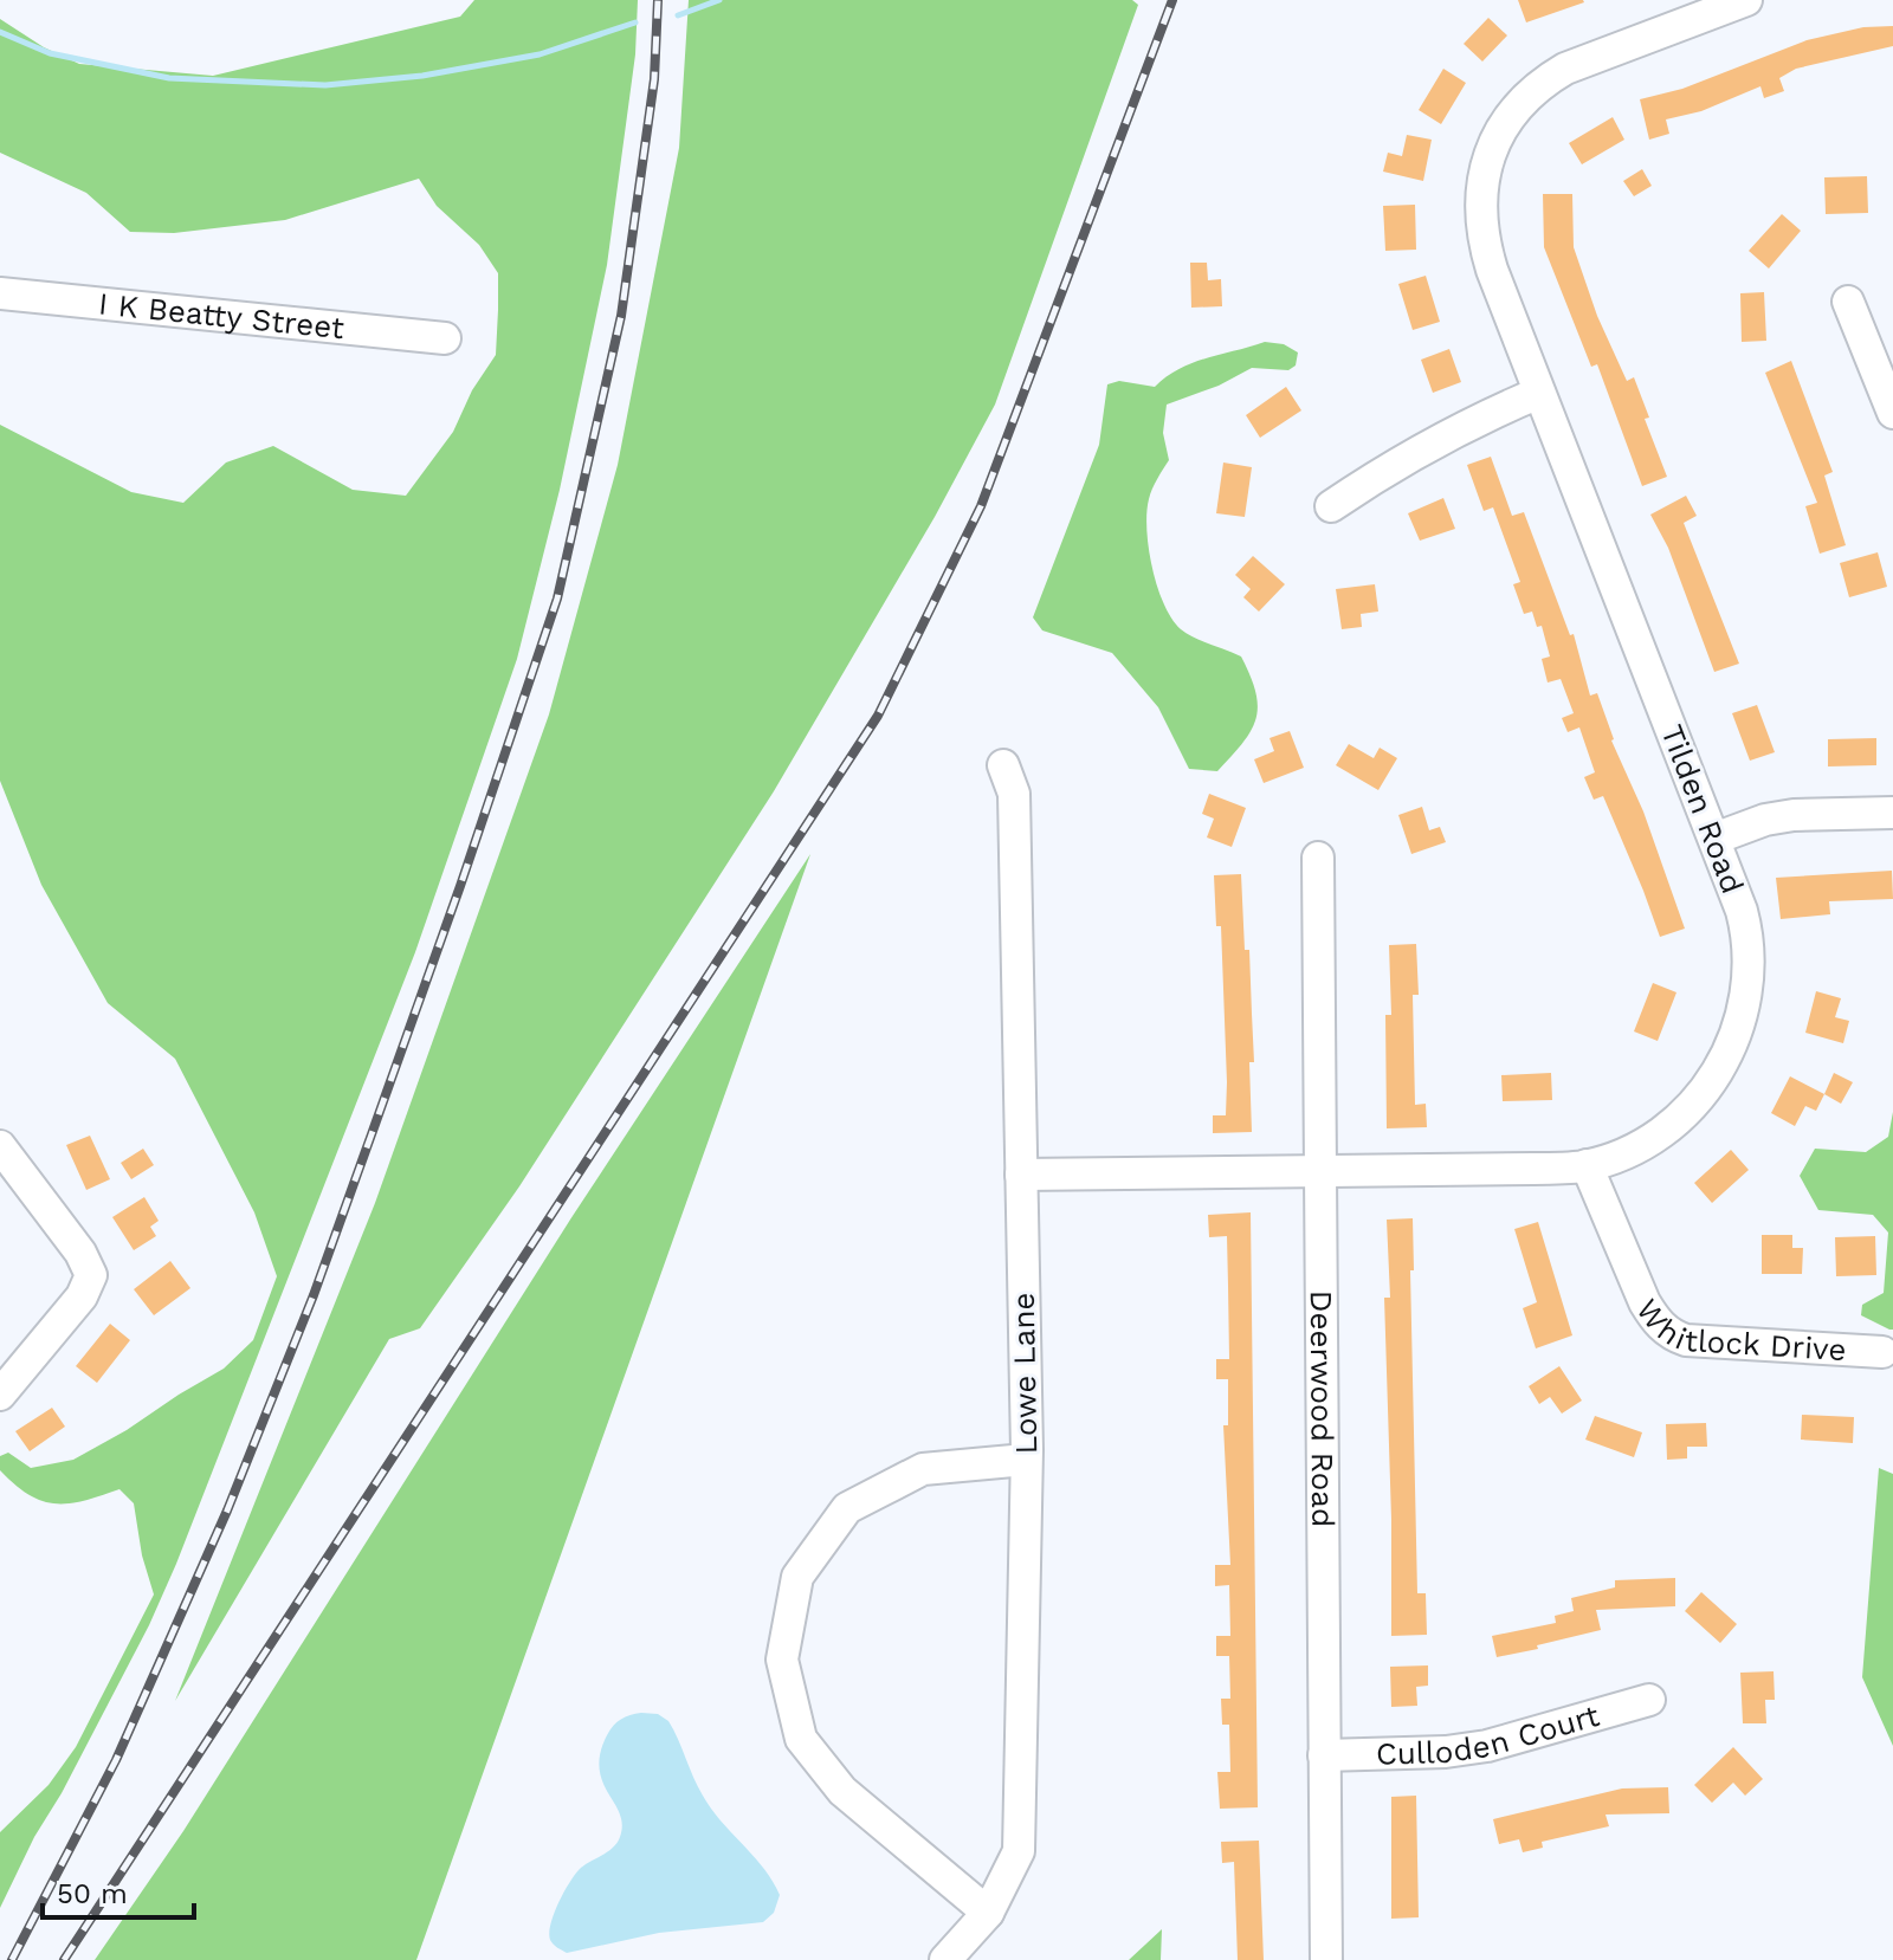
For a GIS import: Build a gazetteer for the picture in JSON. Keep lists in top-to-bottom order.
{
  "streets": {
    "street": [
      "I K Beatty Street",
      "Tilden Road",
      "Whitlock Drive",
      "Lowe Lane",
      "Deerwood Road",
      "Culloden Court"
    ]
  },
  "crossings": [
    ["Tilden Road", "Whitlock Drive"],
    ["Tilden Road", "Lowe Lane"],
    ["Tilden Road", "Deerwood Road"],
    ["Deerwood Road", "Culloden Court"]
  ],
  "scale_bar": "50 m"
}
